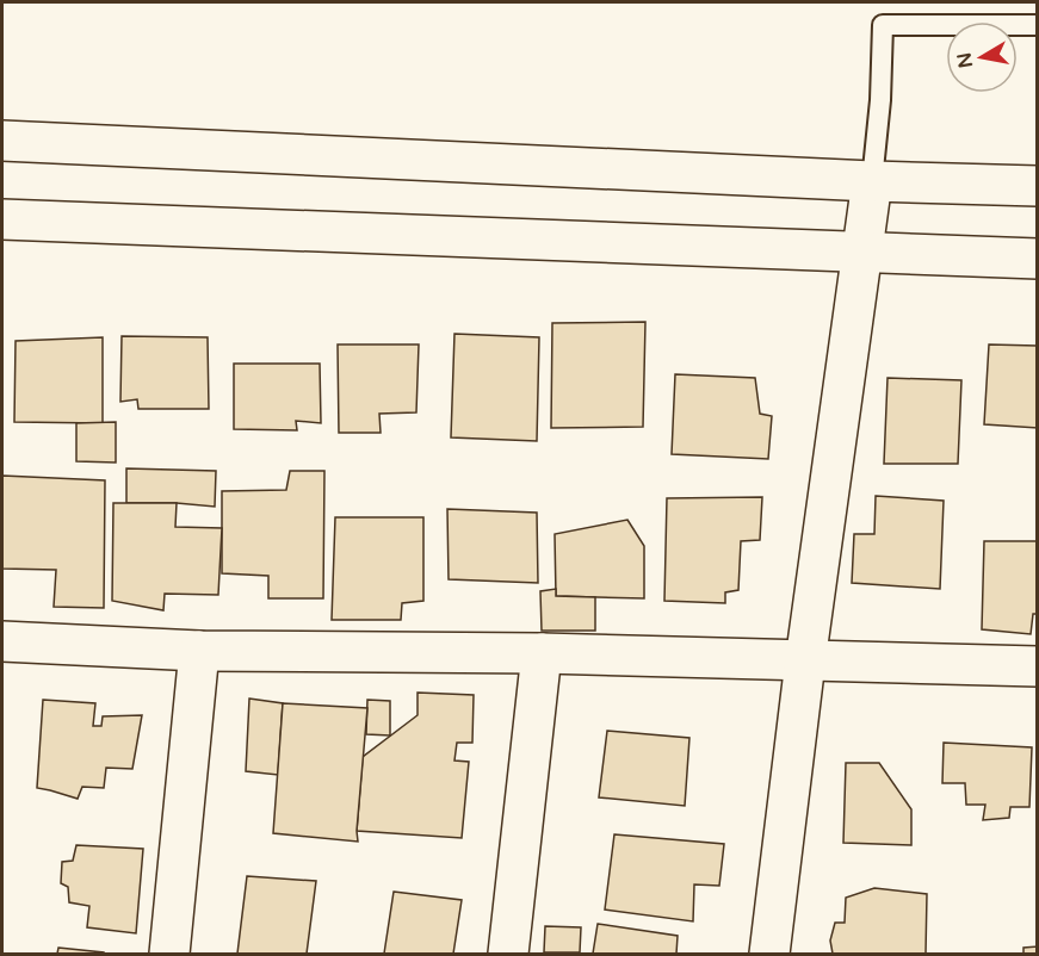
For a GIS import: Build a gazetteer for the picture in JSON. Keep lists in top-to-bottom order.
{
  "north": "left"
}
